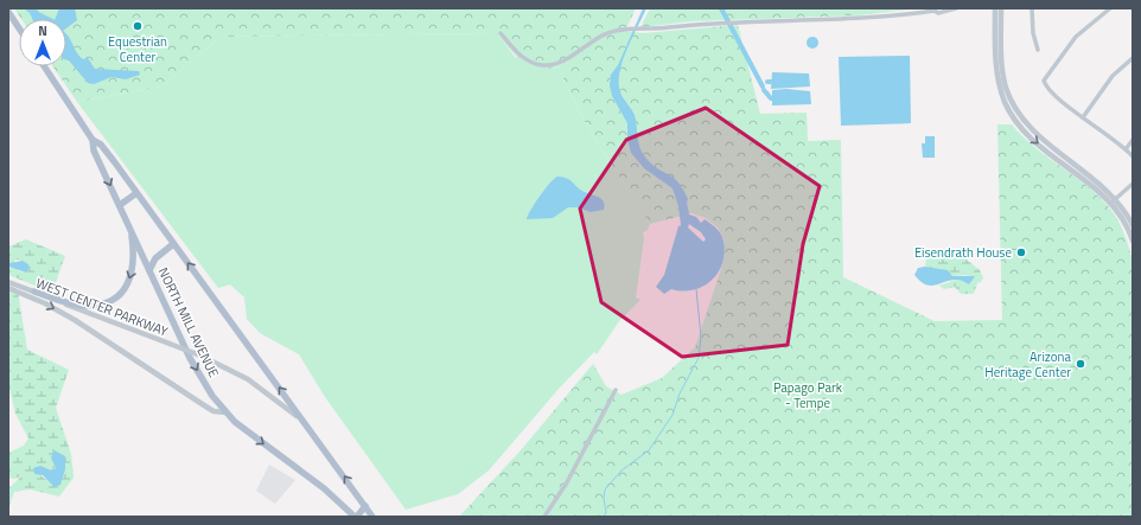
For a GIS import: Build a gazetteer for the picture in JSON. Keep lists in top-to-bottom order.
{
  "streets": {
    "main road": ["NORTH MILL AVENUE"],
    "street": ["WEST CENTER PARKWAY"]
  },
  "crossings": [
    ["WEST CENTER PARKWAY", "NORTH MILL AVENUE"]
  ],
  "parks": ["Papago Park - Tempe"],
  "places": ["Equestrian Center", "Eisendrath House", "Arizona Heritage Center"],
  "north": "top"
}
